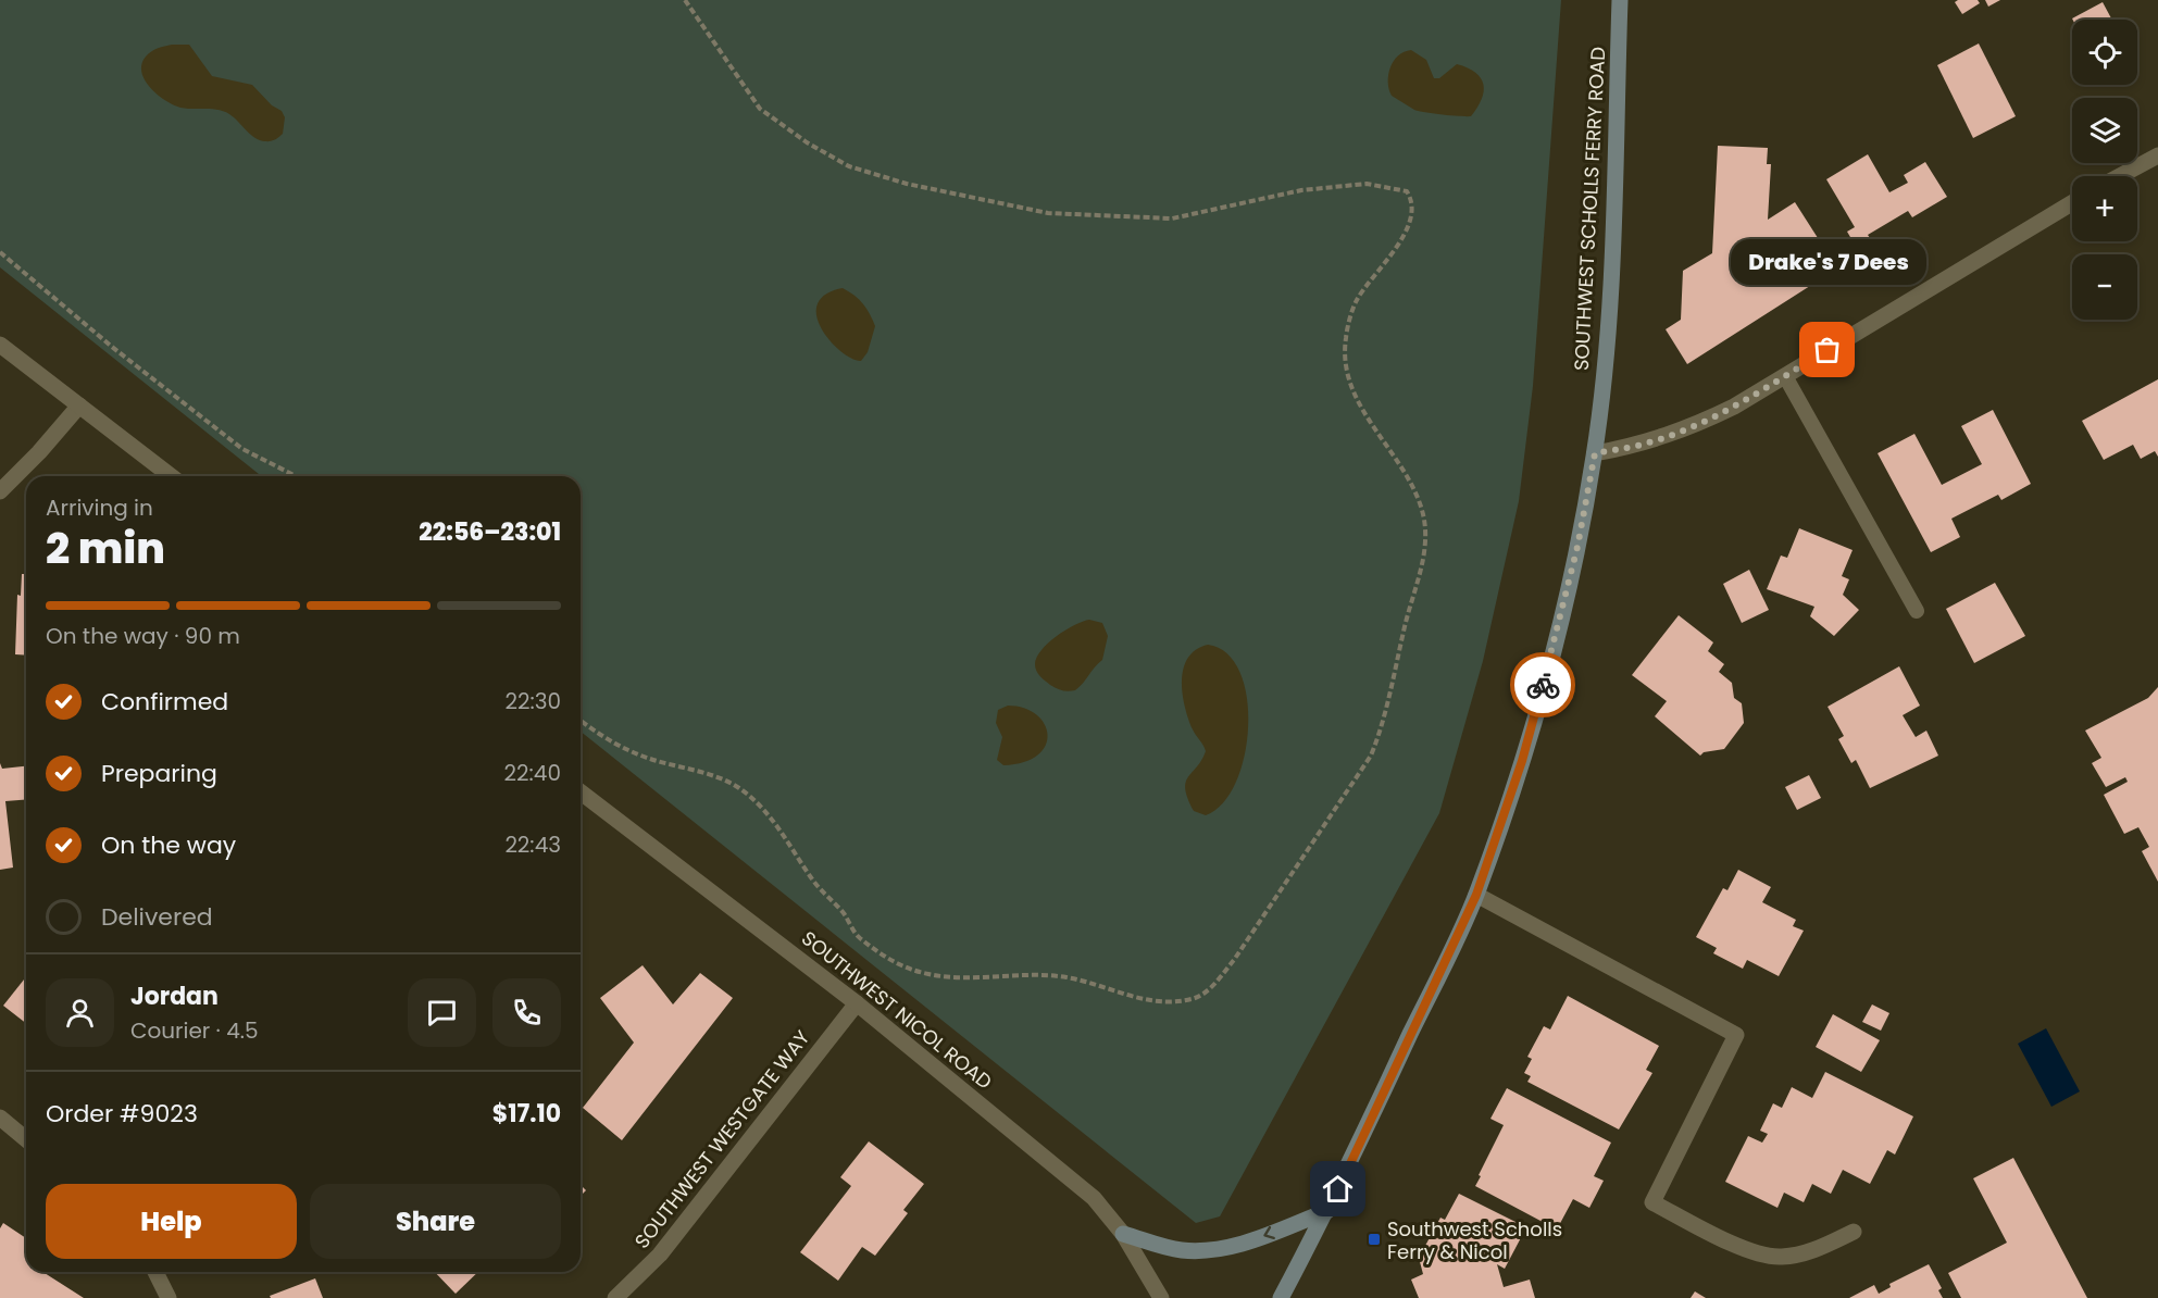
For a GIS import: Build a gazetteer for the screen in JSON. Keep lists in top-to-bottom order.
{
  "streets": {
    "main road": ["SOUTHWEST SCHOLLS FERRY ROAD"],
    "street": ["SOUTHWEST NICOL ROAD", "SOUTHWEST WESTGATE WAY"]
  },
  "crossings": [
    ["SOUTHWEST NICOL ROAD", "SOUTHWEST WESTGATE WAY"]
  ],
  "places": {
    "other": ["Drake's 7 Dees"],
    "transit": ["Southwest Scholls Ferry & Nicol"]
  },
  "page": {
    "map_buttons": ["+", "−"],
    "bubble": "Drake's 7 Dees",
    "heading": ["2 min", "Arriving in", "22:56–23:01"],
    "panel": [
      "Jordan",
      "Courier · 4.5",
      "Order #9023",
      "$17.10"
    ],
    "bar": "On the way · 90 m",
    "list": [
      ["Confirmed", "22:30"],
      ["Preparing", "22:40"],
      ["On the way", "22:43"],
      "Delivered"
    ],
    "buttons": ["Help", "Share"]
  }
}
